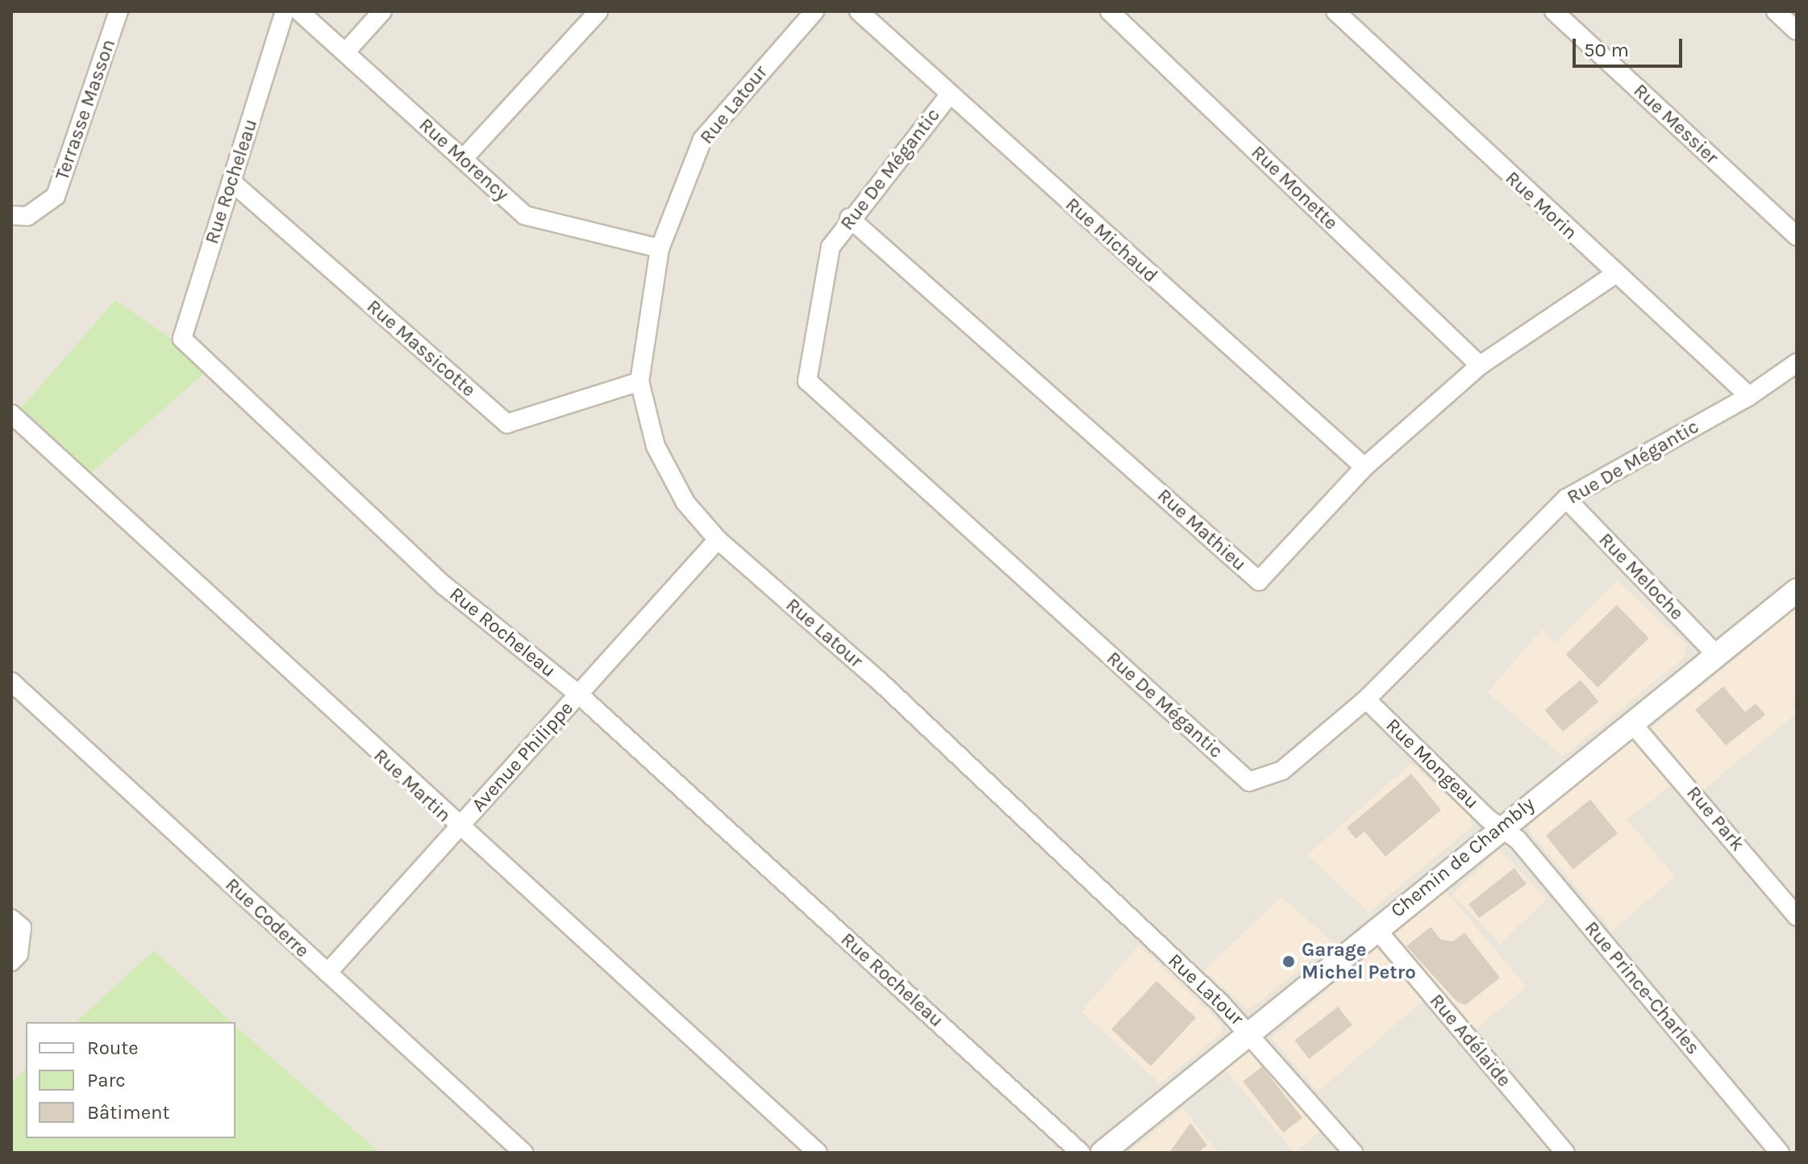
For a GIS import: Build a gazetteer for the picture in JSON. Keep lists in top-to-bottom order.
{
  "streets": {
    "street": [
      "Rue Latour",
      "Terrasse Masson",
      "Rue Messier",
      "Rue Morency",
      "Rue De Mégantic",
      "Rue Rocheleau",
      "Rue Monette",
      "Rue Morin",
      "Rue Michaud",
      "Rue Massicotte",
      "Rue Mathieu",
      "Rue Meloche",
      "Avenue Philippe",
      "Rue Mongeau",
      "Rue Martin",
      "Rue Park",
      "Chemin de Chambly",
      "Rue Coderre",
      "Rue Prince-Charles",
      "Rue Adélaïde"
    ]
  },
  "crossings": [
    ["Rue Latour", "Rue Morency"],
    ["Rue Latour", "Rue Massicotte"],
    ["Rue Latour", "Avenue Philippe"],
    ["Rue Latour", "Chemin de Chambly"],
    ["Rue De Mégantic", "Rue Morin"],
    ["Rue De Mégantic", "Rue Michaud"],
    ["Rue De Mégantic", "Rue Mathieu"],
    ["Rue De Mégantic", "Rue Meloche"],
    ["Rue De Mégantic", "Rue Mongeau"],
    ["Rue Rocheleau", "Rue Massicotte"],
    ["Rue Rocheleau", "Avenue Philippe"],
    ["Rue Monette", "Rue Mathieu"],
    ["Rue Morin", "Rue Mathieu"],
    ["Rue Michaud", "Rue Mathieu"],
    ["Rue Meloche", "Chemin de Chambly"],
    ["Avenue Philippe", "Rue Martin"],
    ["Avenue Philippe", "Rue Coderre"],
    ["Rue Mongeau", "Chemin de Chambly"],
    ["Rue Mongeau", "Rue Prince-Charles"],
    ["Rue Park", "Chemin de Chambly"],
    ["Chemin de Chambly", "Rue Prince-Charles"],
    ["Chemin de Chambly", "Rue Adélaïde"]
  ],
  "places": ["Garage Michel Petro"],
  "legend": ["Route", "Parc", "Bâtiment"],
  "scale_bar": "50 m"
}
